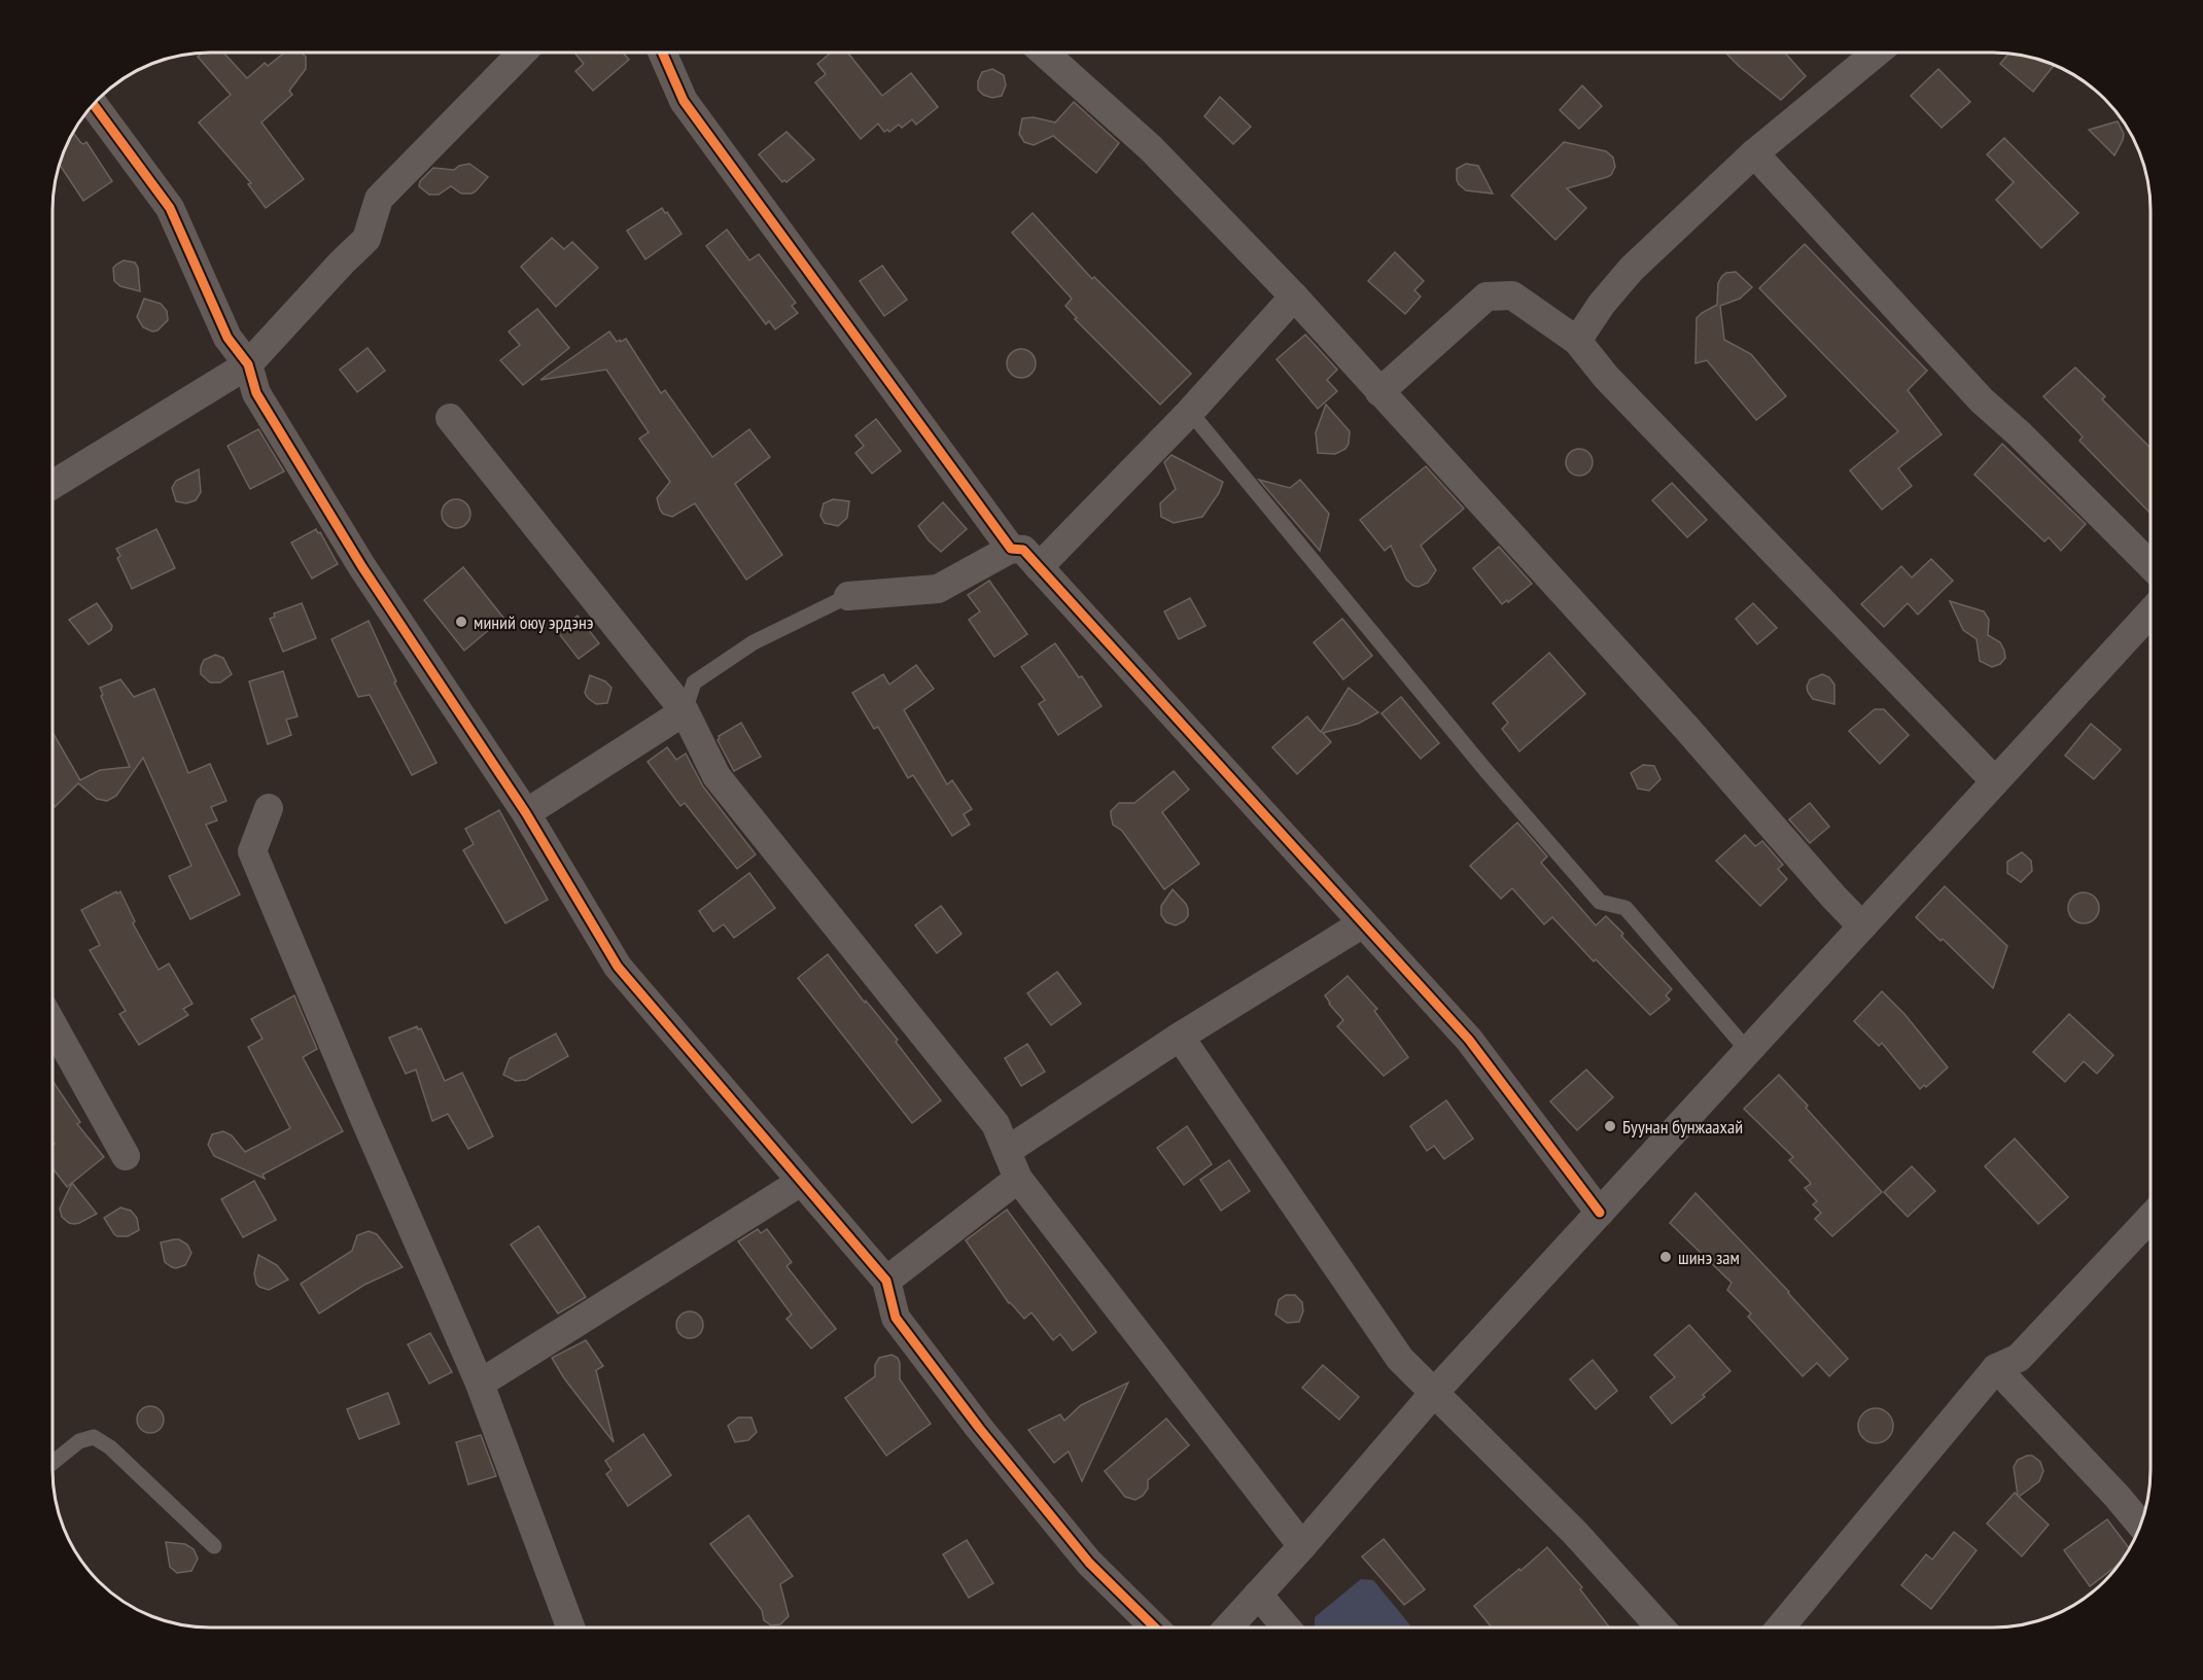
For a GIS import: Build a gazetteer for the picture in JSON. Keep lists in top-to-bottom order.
{
  "places": ["миний оюу эрдэнэ", "Буунан бунжаахай", "шинэ зам"]
}
